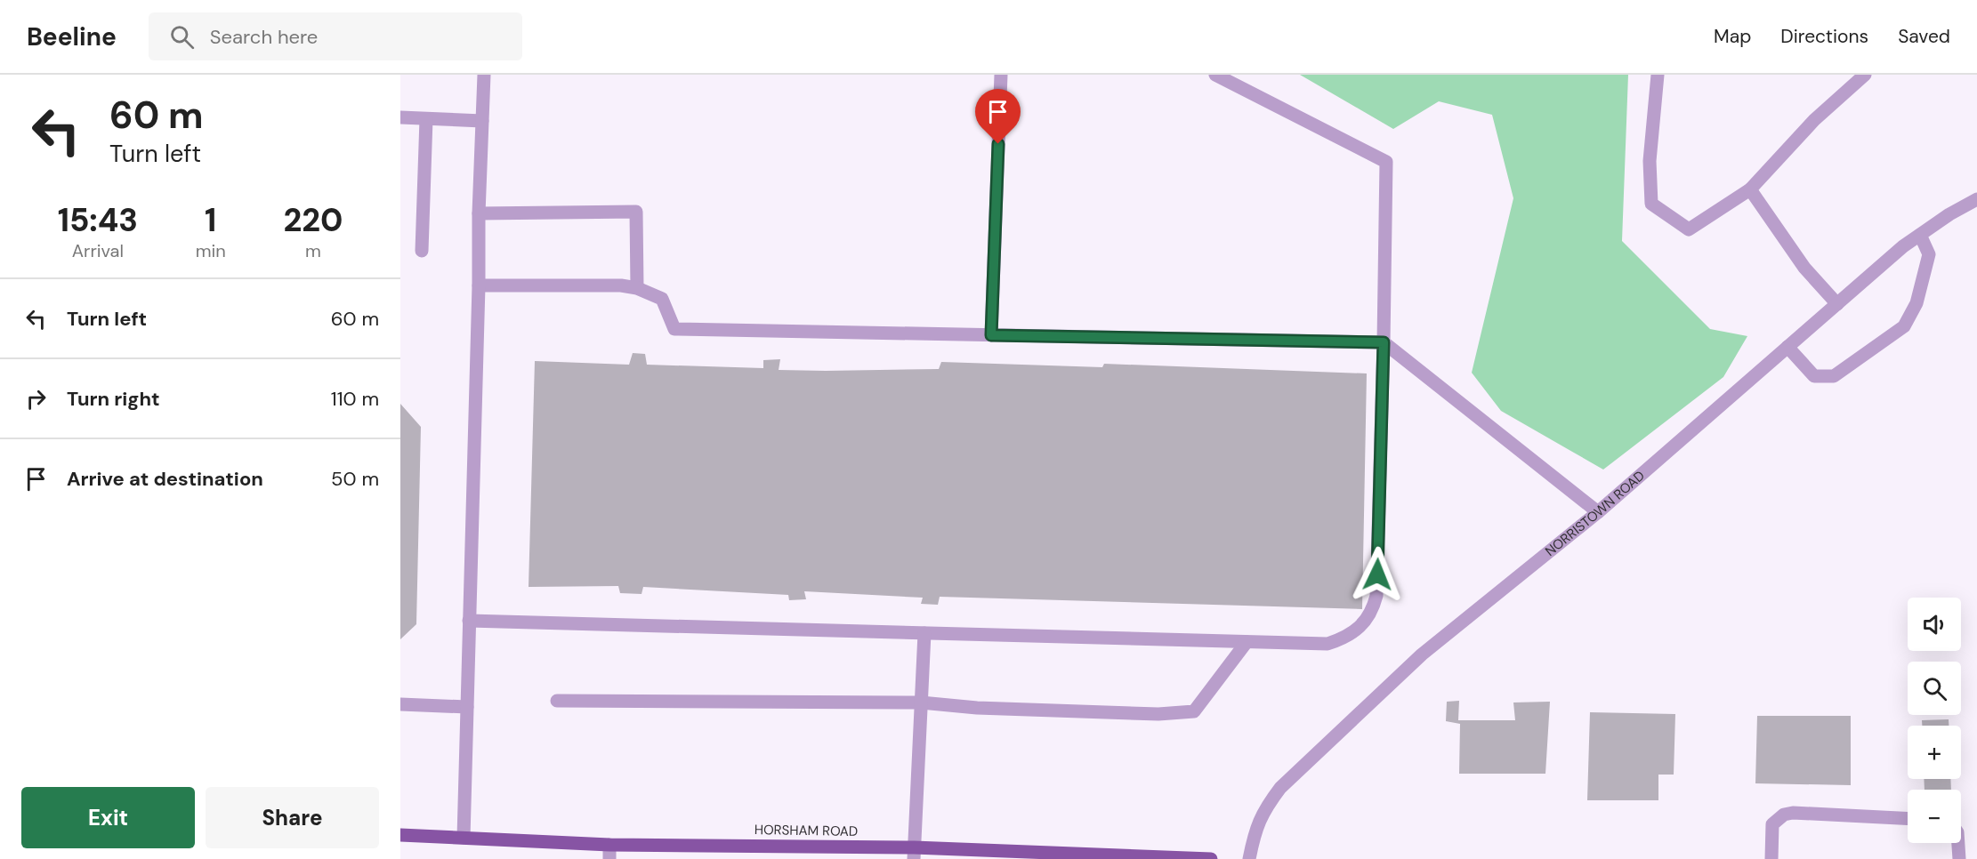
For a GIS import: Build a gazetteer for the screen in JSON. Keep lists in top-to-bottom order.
{
  "streets": {
    "main road": ["HORSHAM ROAD"],
    "street": ["NORRISTOWN ROAD"]
  },
  "page": {
    "header": "Beeline",
    "search": "Search here",
    "nav": ["Map", "Directions", "Saved"],
    "turn": ["60 m", "Turn left"],
    "eta": [
      "15:43",
      "Arrival",
      "1",
      "min",
      "220",
      "m"
    ],
    "list": [
      {
        "name": "Turn left",
        "value": "60 m"
      },
      {
        "name": "Turn right",
        "value": "110 m"
      },
      {
        "name": "Arrive at destination",
        "value": "50 m"
      }
    ],
    "map_buttons": ["+", "−"],
    "buttons": ["Exit", "Share"]
  }
}
